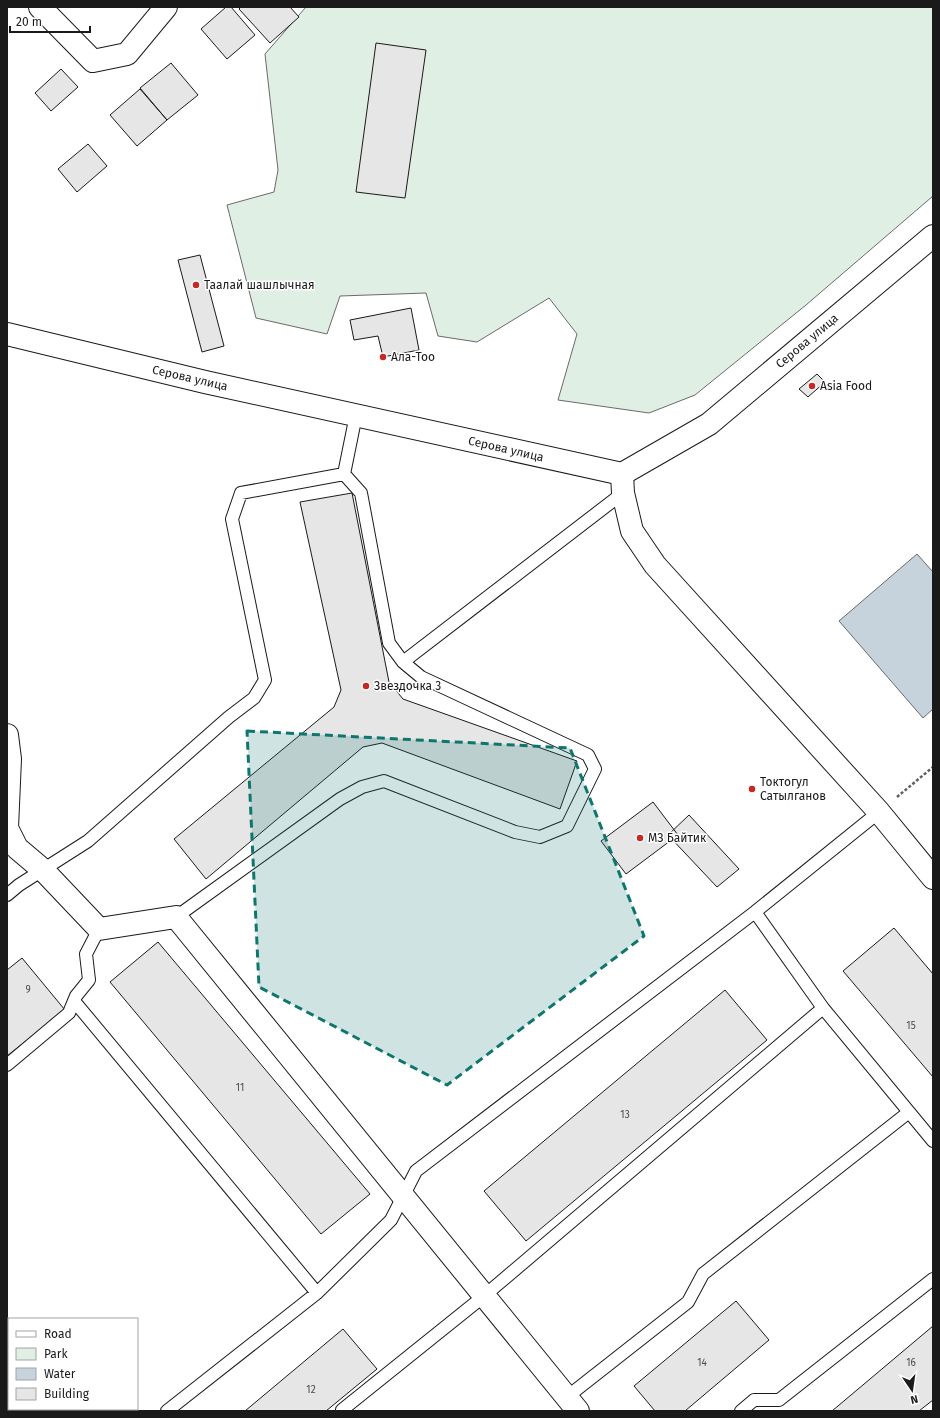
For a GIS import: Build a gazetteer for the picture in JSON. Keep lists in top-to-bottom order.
{
  "streets": {
    "street": ["Серова улица"]
  },
  "places": [
    "Таалай шашлычная",
    "Ала-Тоо",
    "Asia Food",
    "Звездочка 3",
    "Токтогул Сатылганов",
    "МЗ Байтик"
  ],
  "house_numbers": [
    "9",
    "15",
    "11",
    "13",
    "14",
    "16",
    "12"
  ],
  "legend": [
    "Road",
    "Park",
    "Water",
    "Building"
  ],
  "scale_bar": "20 m",
  "north": "bottom"
}
